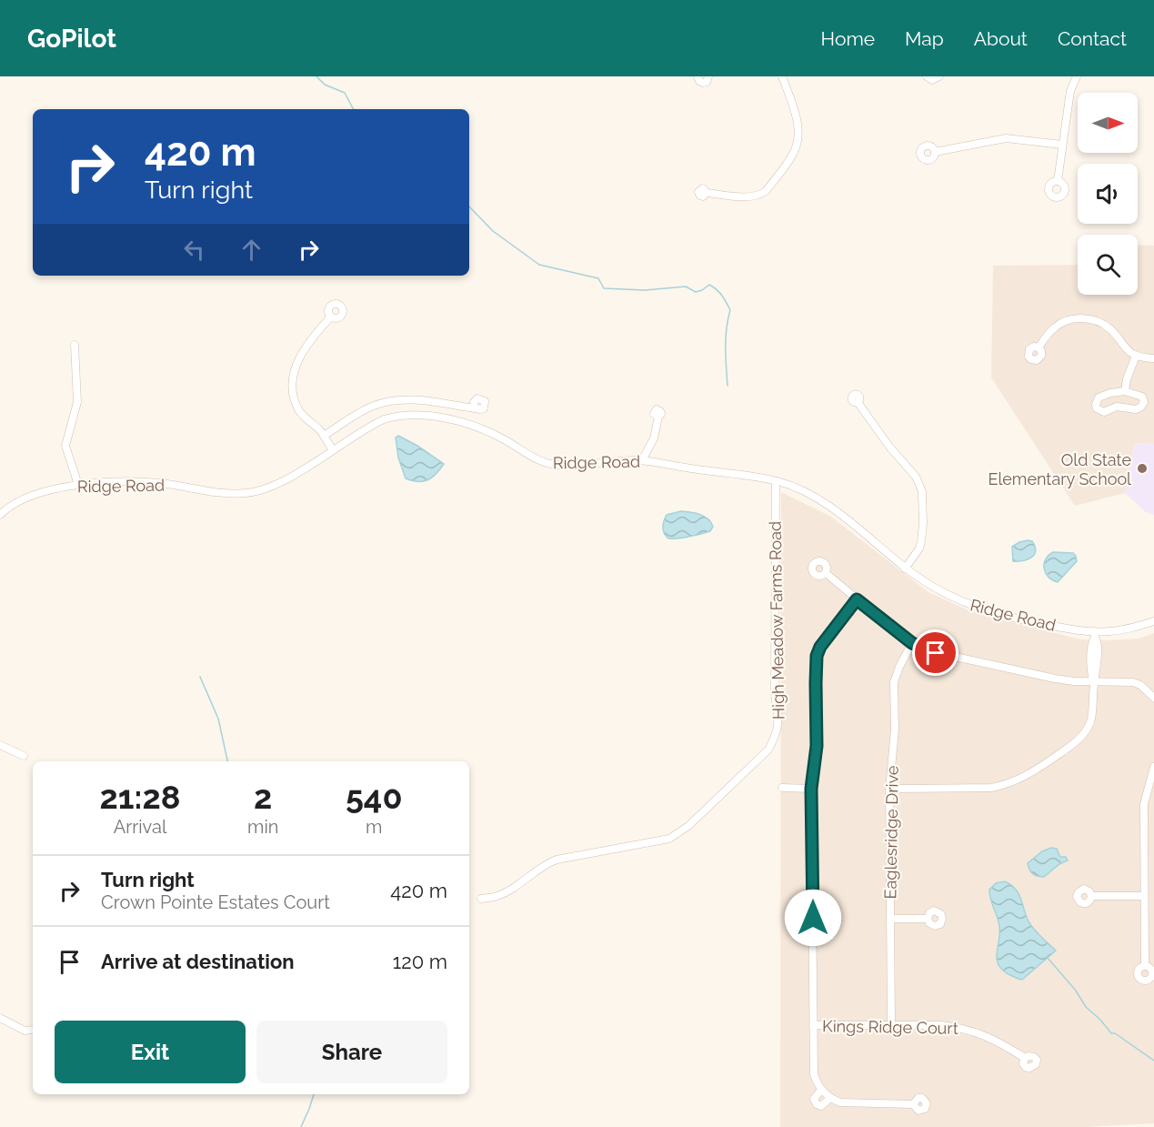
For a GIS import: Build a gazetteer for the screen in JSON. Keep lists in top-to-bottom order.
{
  "streets": {
    "street": [
      "Ridge Road",
      "High Meadow Farms Road",
      "Eaglesridge Drive",
      "Kings Ridge Court"
    ]
  },
  "crossings": [
    ["Ridge Road", "High Meadow Farms Road"],
    ["Eaglesridge Drive", "Kings Ridge Court"]
  ],
  "places": ["Old State Elementary School"],
  "north": "right",
  "page": {
    "header": "GoPilot",
    "nav": [
      "Home",
      "Map",
      "About",
      "Contact"
    ],
    "turn": ["420 m", "Turn right"],
    "eta": [
      "21:28",
      "Arrival",
      "2",
      "min",
      "540",
      "m"
    ],
    "list": [
      {
        "name": "Turn right",
        "note": "Crown Pointe Estates Court",
        "value": "420 m"
      },
      {
        "name": "Arrive at destination",
        "value": "120 m"
      }
    ],
    "buttons": ["Exit", "Share"]
  }
}
